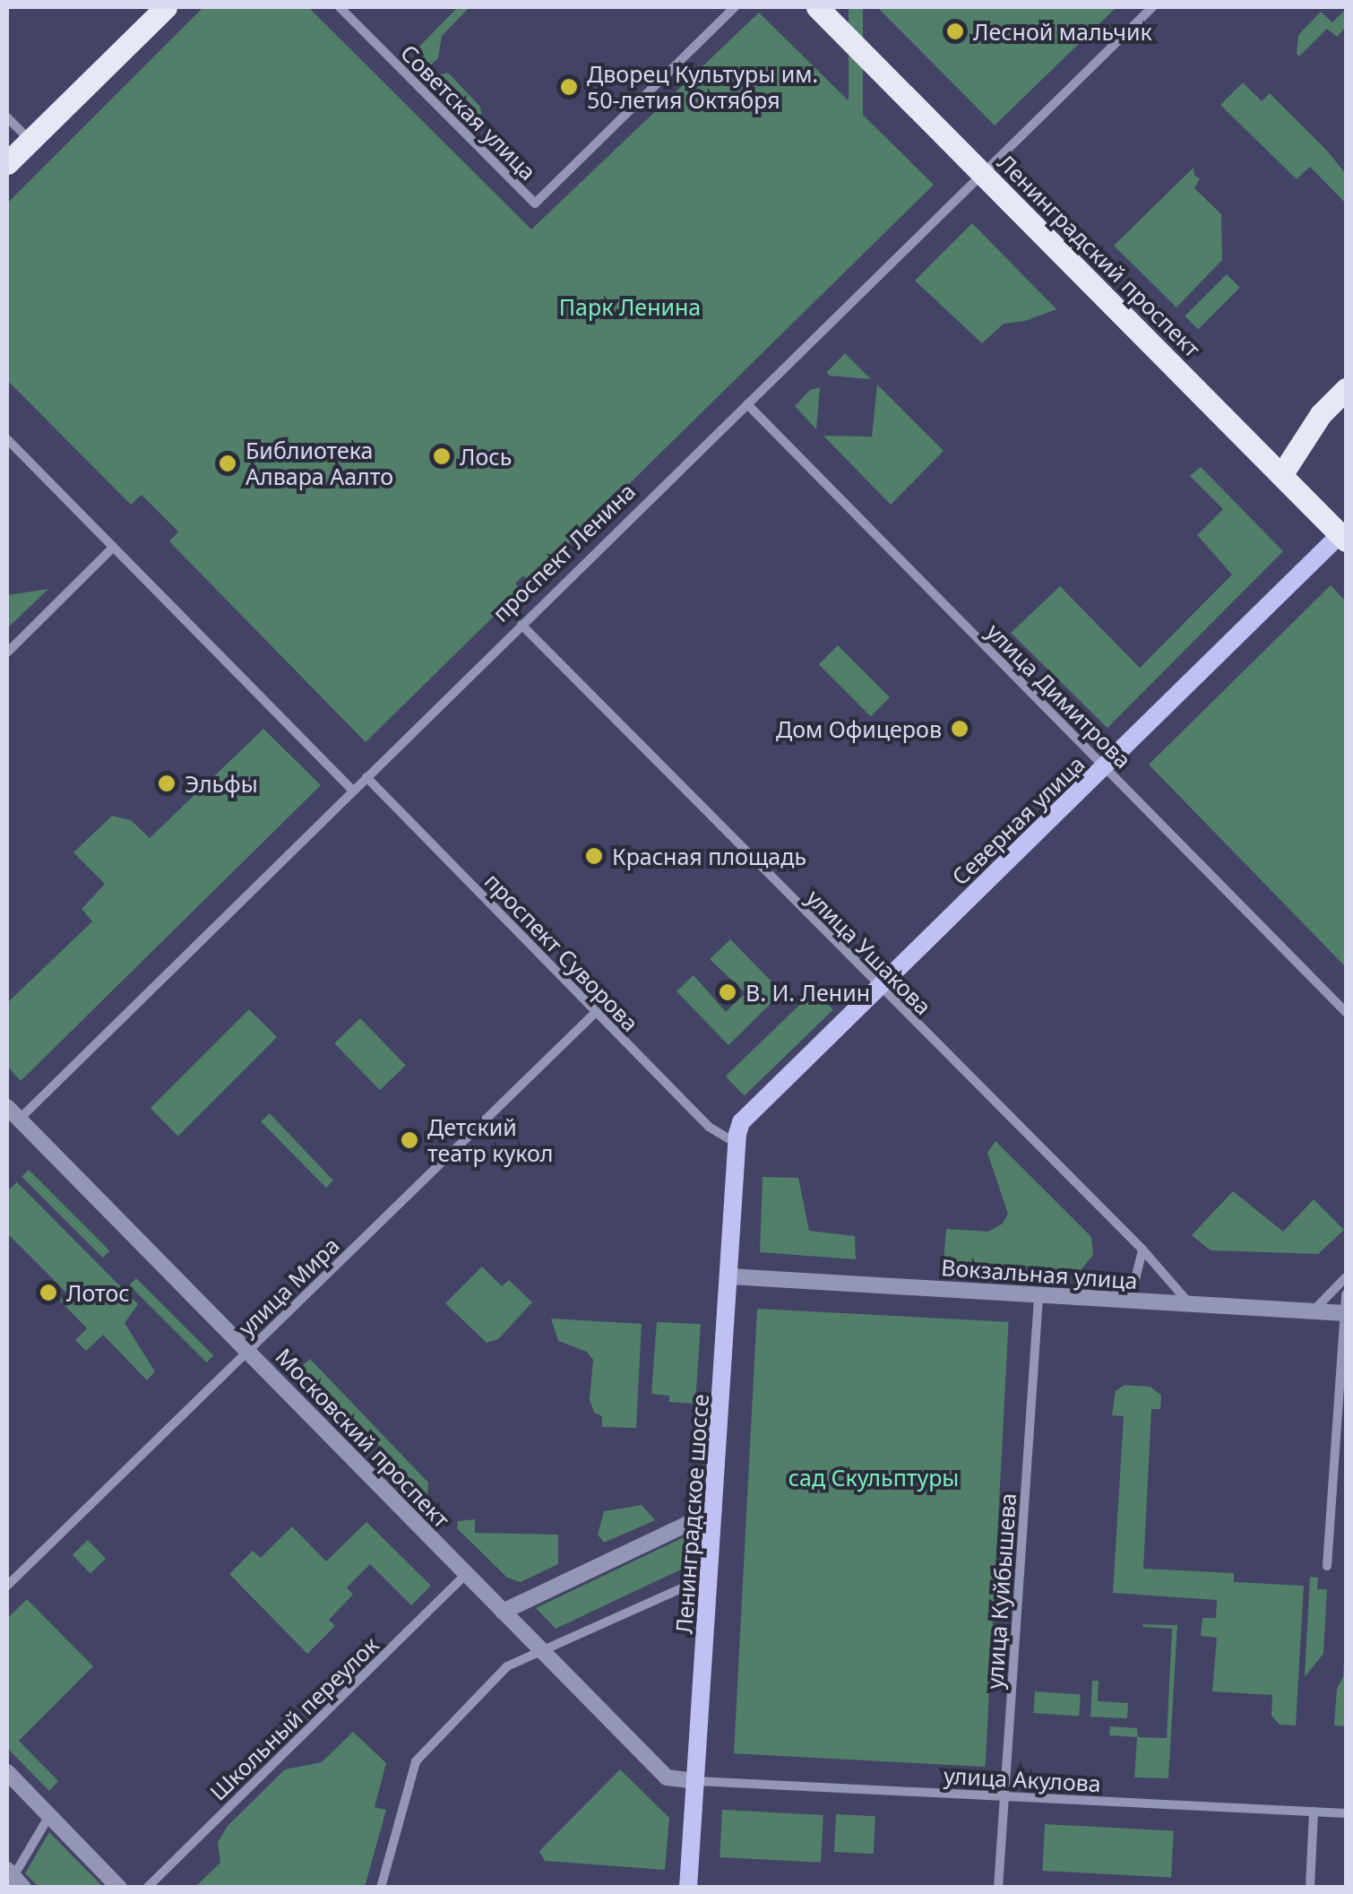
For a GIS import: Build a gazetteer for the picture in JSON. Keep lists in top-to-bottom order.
{
  "streets": {
    "main road": ["Ленинградский проспект", "Северная улица", "Ленинградское шоссе"],
    "street": [
      "Советская улица",
      "проспект Ленина",
      "улица Димитрова",
      "проспект Суворова",
      "улица Ушакова",
      "Вокзальная улица",
      "улица Мира",
      "Московский проспект",
      "улица Куйбышева",
      "Школьный переулок",
      "улица Акулова"
    ]
  },
  "crossings": [
    ["Ленинградский проспект", "проспект Ленина"],
    ["Ленинградский проспект", "Северная улица"],
    ["проспект Ленина", "улица Димитрова"],
    ["проспект Ленина", "проспект Суворова"],
    ["проспект Ленина", "улица Ушакова"],
    ["проспект Ленина", "Московский проспект"],
    ["улица Димитрова", "Северная улица"],
    ["Северная улица", "проспект Суворова"],
    ["Северная улица", "улица Ушакова"],
    ["Северная улица", "Ленинградское шоссе"],
    ["проспект Суворова", "улица Мира"],
    ["проспект Суворова", "Ленинградское шоссе"],
    ["улица Ушакова", "Вокзальная улица"],
    ["Вокзальная улица", "Ленинградское шоссе"],
    ["Вокзальная улица", "улица Куйбышева"],
    ["улица Мира", "Московский проспект"],
    ["Московский проспект", "Ленинградское шоссе"],
    ["Московский проспект", "Школьный переулок"],
    ["Московский проспект", "улица Акулова"],
    ["Ленинградское шоссе", "улица Акулова"],
    ["улица Куйбышева", "улица Акулова"]
  ],
  "parks": ["Парк Ленина", "сад Скульптуры"],
  "places": [
    "Лесной мальчик",
    "Дворец Культуры им. 50-летия Октября",
    "Лось",
    "Библиотека Алвара Аалто",
    "Дом Офицеров",
    "Эльфы",
    "Красная площадь",
    "В. И. Ленин",
    "Детский театр кукол",
    "Лотос"
  ]
}
